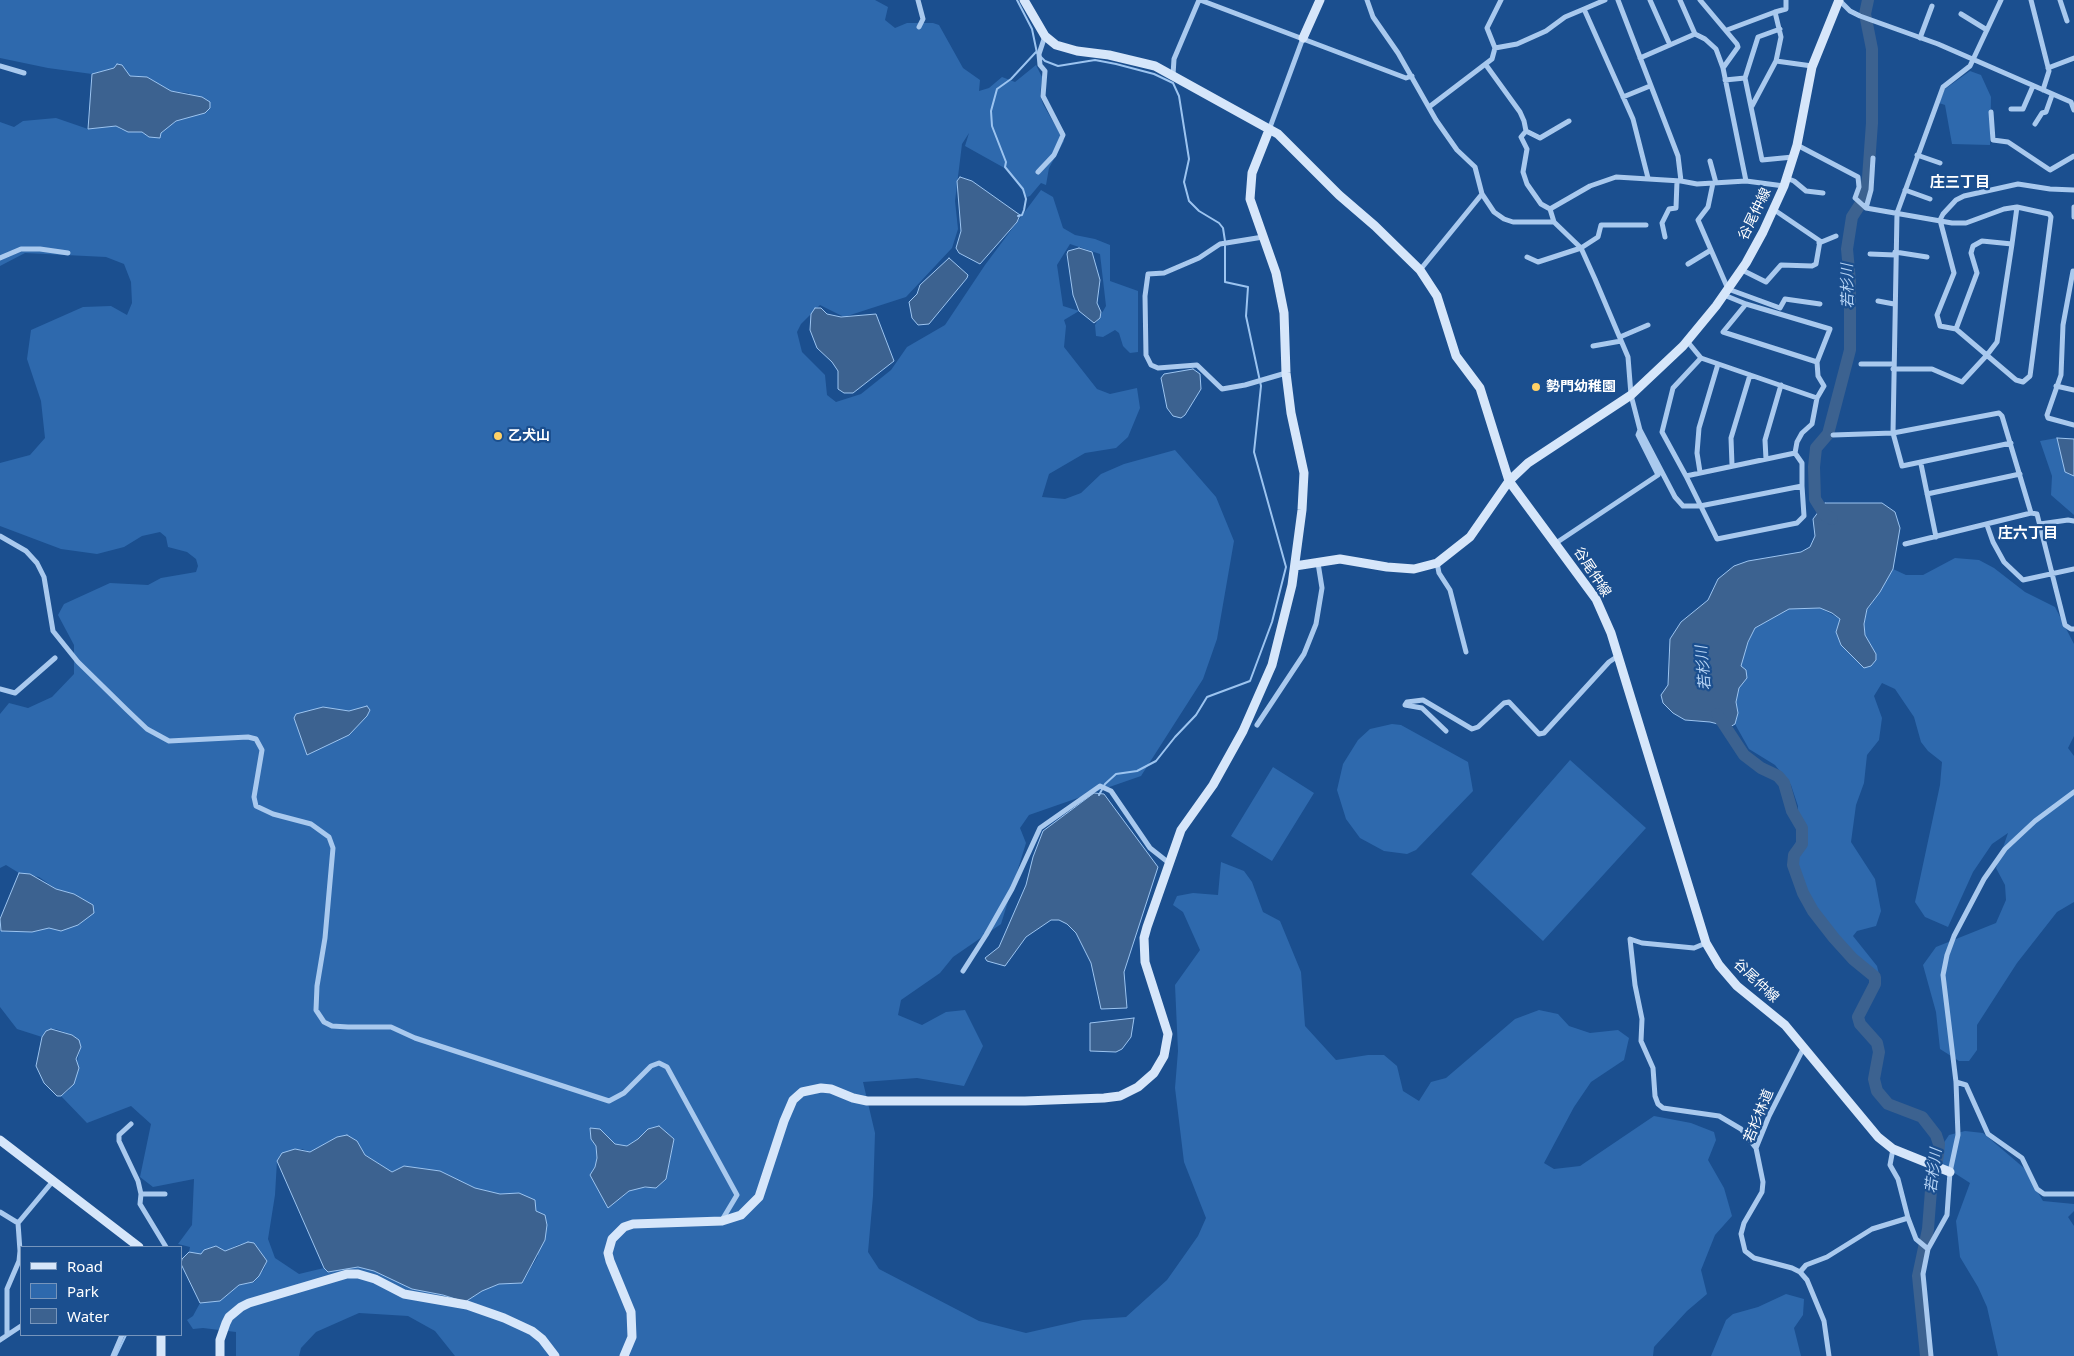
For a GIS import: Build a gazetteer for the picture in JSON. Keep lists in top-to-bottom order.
{
  "streets": {
    "street": ["谷尾仲線", "若杉林道"]
  },
  "crossings": [
    ["谷尾仲線", "若杉林道"]
  ],
  "districts": ["庄三丁目", "庄六丁目"],
  "water": ["若杉川"],
  "places": ["勢門幼稚園", "乙犬山"],
  "legend": ["Road", "Park", "Water"]
}
